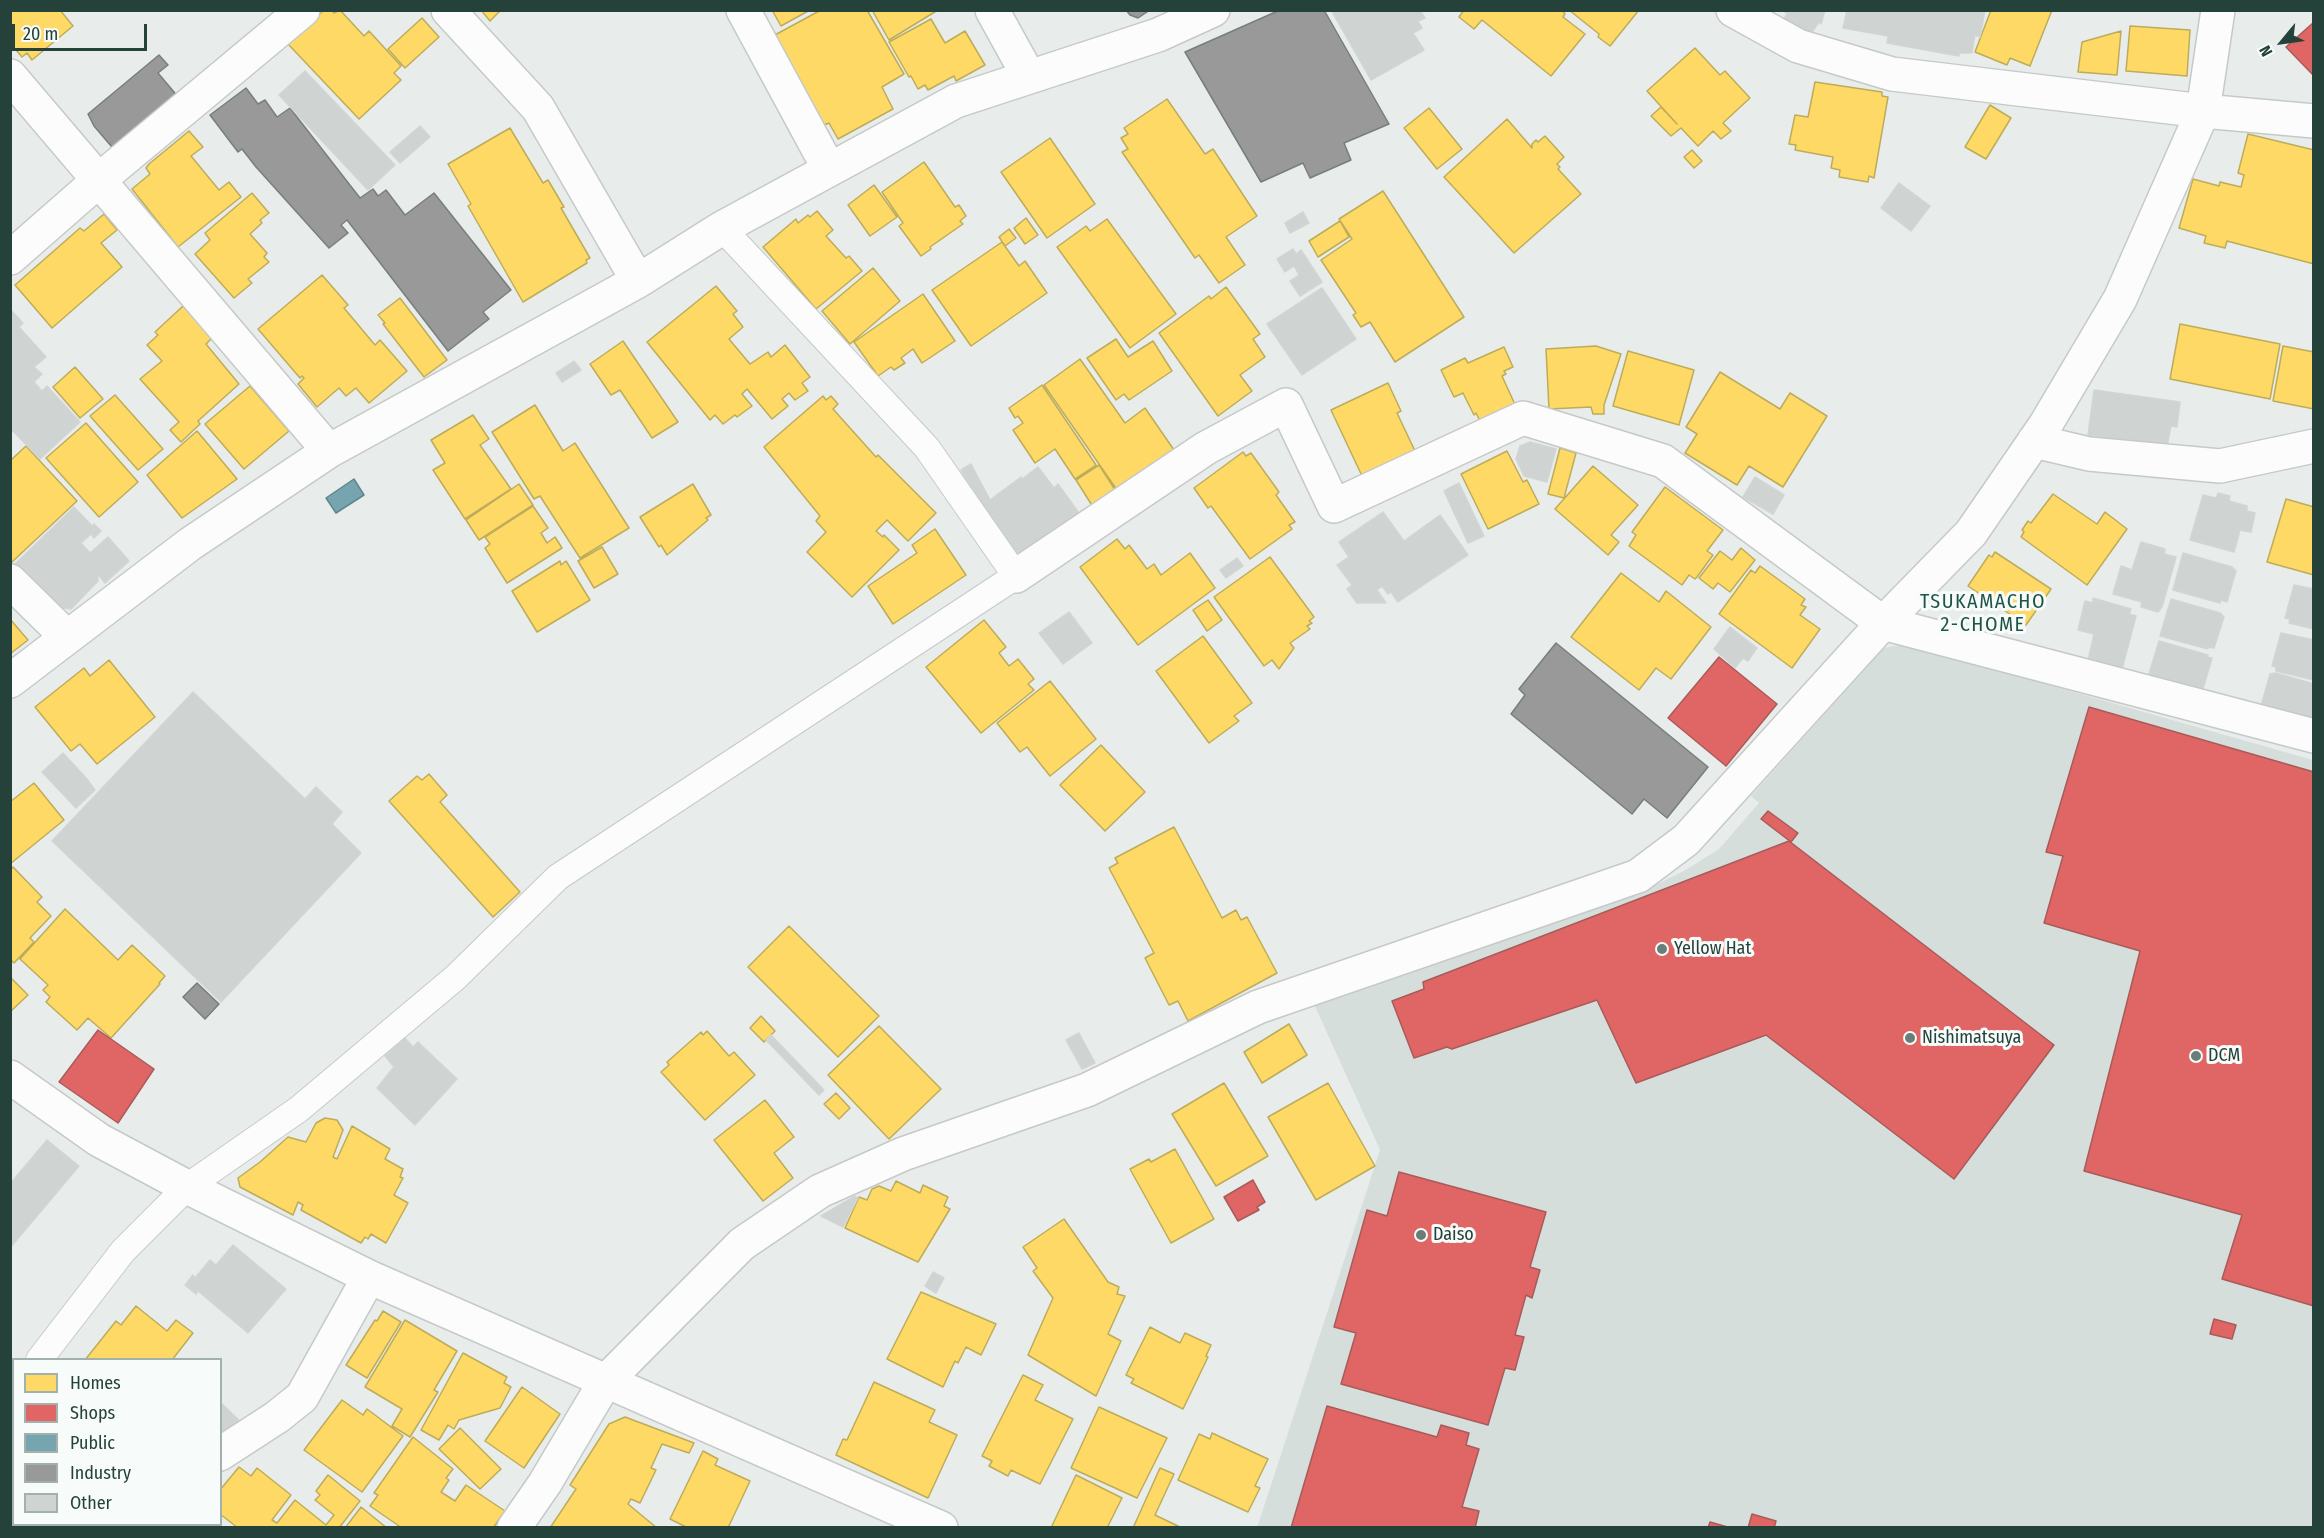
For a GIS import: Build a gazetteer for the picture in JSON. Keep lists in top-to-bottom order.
{
  "districts": ["TSUKAMACHO 2-CHOME"],
  "places": [
    "Yellow Hat",
    "Nishimatsuya",
    "DCM",
    "Daiso"
  ],
  "legend": [
    "Homes",
    "Shops",
    "Public",
    "Industry",
    "Other"
  ],
  "scale_bar": "20 m",
  "north": "bottom left"
}
